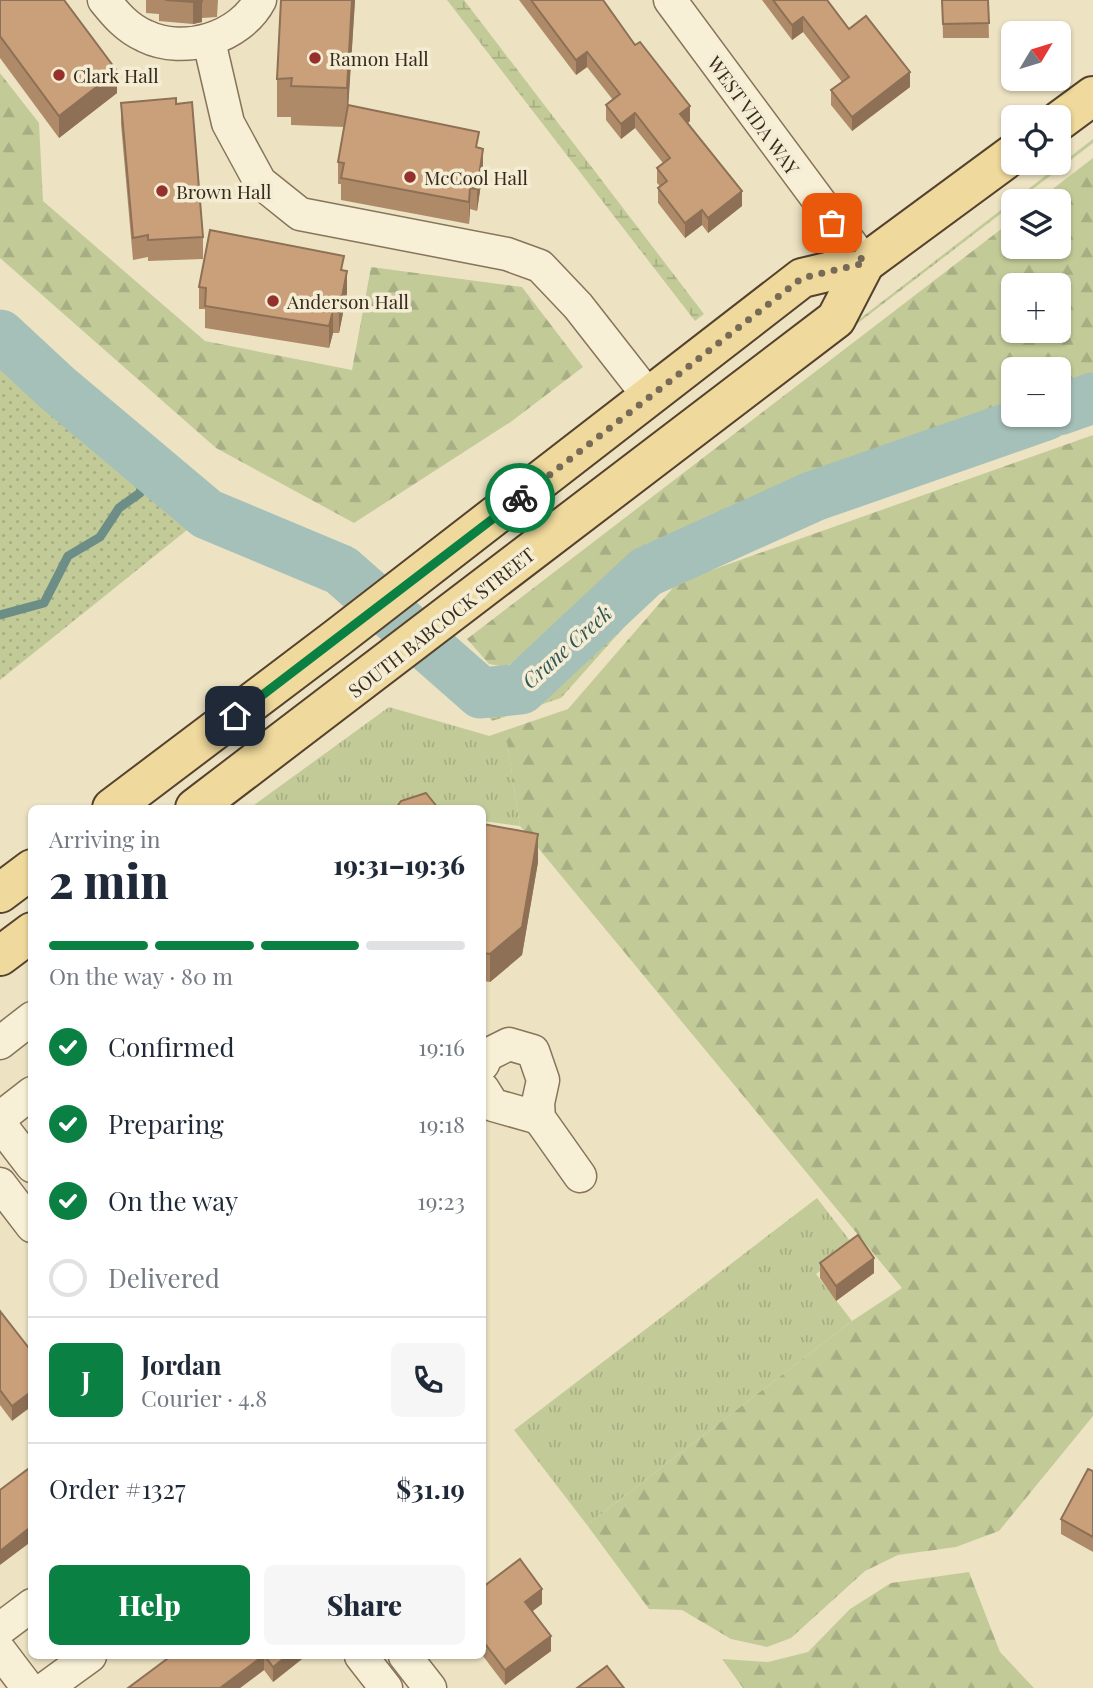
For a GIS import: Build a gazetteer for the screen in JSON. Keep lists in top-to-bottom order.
{
  "streets": {
    "main road": ["SOUTH BABCOCK STREET"],
    "street": ["WEST VIDA WAY"]
  },
  "crossings": [
    ["WEST VIDA WAY", "SOUTH BABCOCK STREET"]
  ],
  "water": ["Crane Creek"],
  "places": [
    "Ramon Hall",
    "Clark Hall",
    "McCool Hall",
    "Brown Hall",
    "Anderson Hall"
  ],
  "north": "top right",
  "page": {
    "map_buttons": ["+", "−"],
    "heading": ["2 min", "Arriving in", "19:31–19:36"],
    "panel": [
      "Jordan",
      "Courier · 4.8",
      "Order #1327",
      "$31.19"
    ],
    "bar": "On the way · 80 m",
    "list": [
      ["Confirmed", "19:16"],
      ["Preparing", "19:18"],
      ["On the way", "19:23"],
      "Delivered"
    ],
    "round": "J",
    "buttons": ["Help", "Share"]
  }
}
